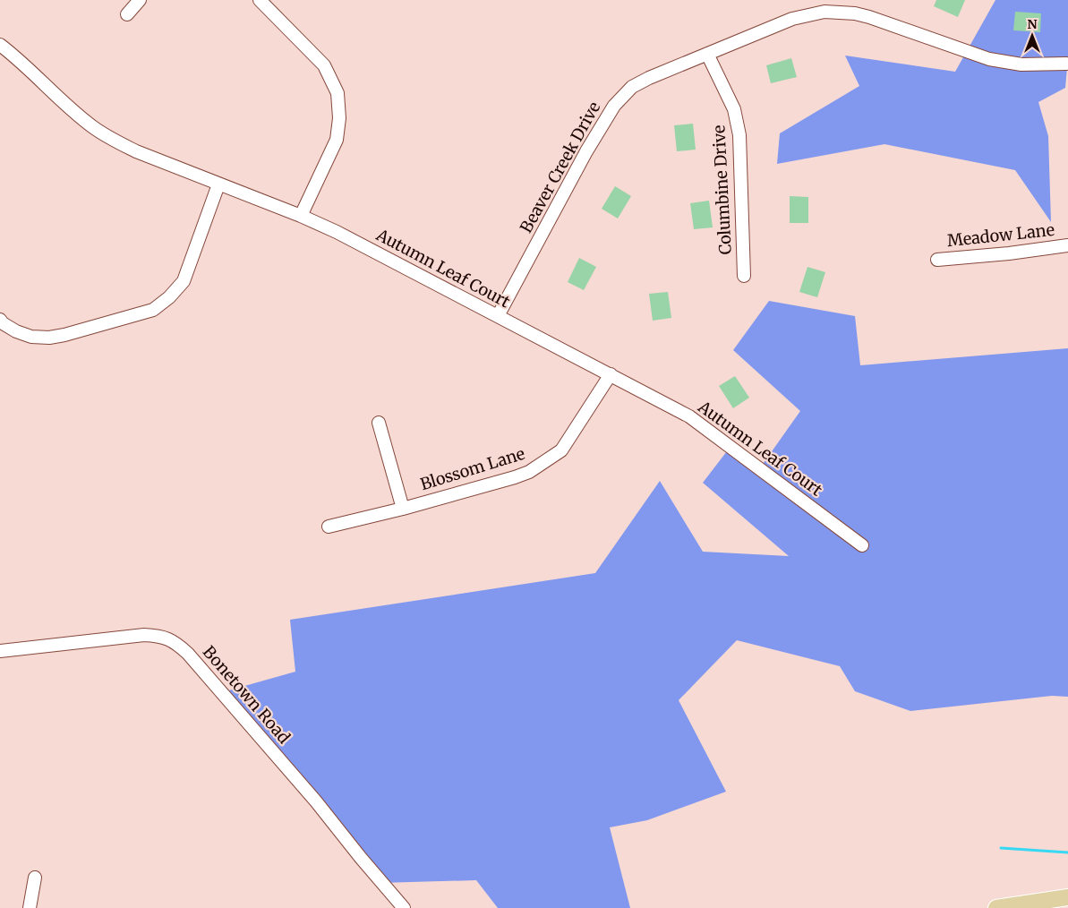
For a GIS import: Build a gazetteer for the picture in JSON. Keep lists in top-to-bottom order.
{
  "streets": {
    "street": [
      "Beaver Creek Drive",
      "Columbine Drive",
      "Meadow Lane",
      "Autumn Leaf Court",
      "Blossom Lane",
      "Bonetown Road"
    ]
  },
  "crossings": [
    ["Beaver Creek Drive", "Columbine Drive"],
    ["Beaver Creek Drive", "Autumn Leaf Court"],
    ["Autumn Leaf Court", "Blossom Lane"]
  ],
  "north": "top"
}
